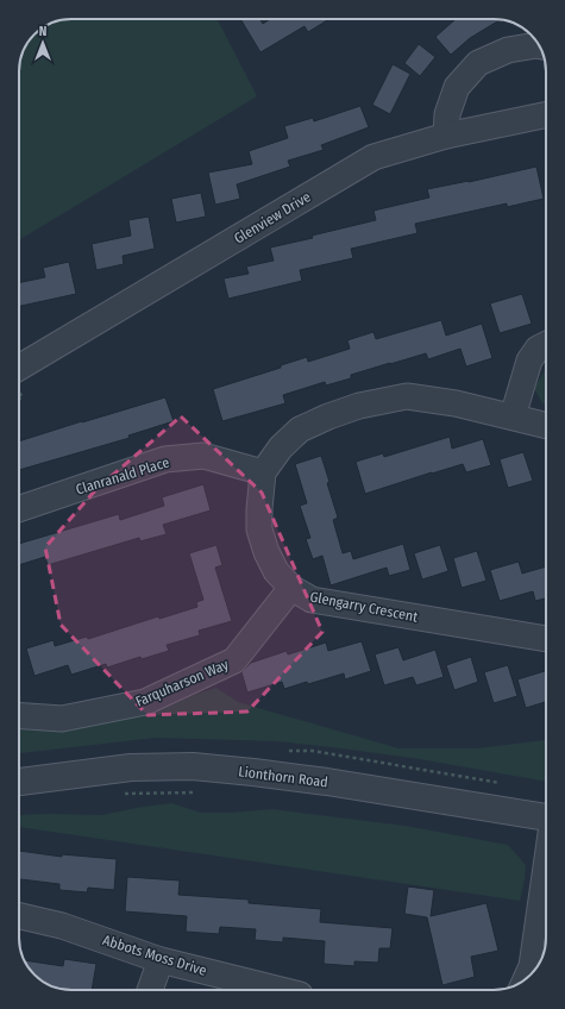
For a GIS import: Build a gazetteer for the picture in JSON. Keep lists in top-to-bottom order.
{
  "streets": {
    "street": [
      "Glenview Drive",
      "Clanranald Place",
      "Glengarry Crescent",
      "Farquharson Way",
      "Lionthorn Road",
      "Abbots Moss Drive"
    ]
  },
  "crossings": [
    ["Clanranald Place", "Glengarry Crescent"],
    ["Glengarry Crescent", "Farquharson Way"]
  ],
  "north": "top"
}
